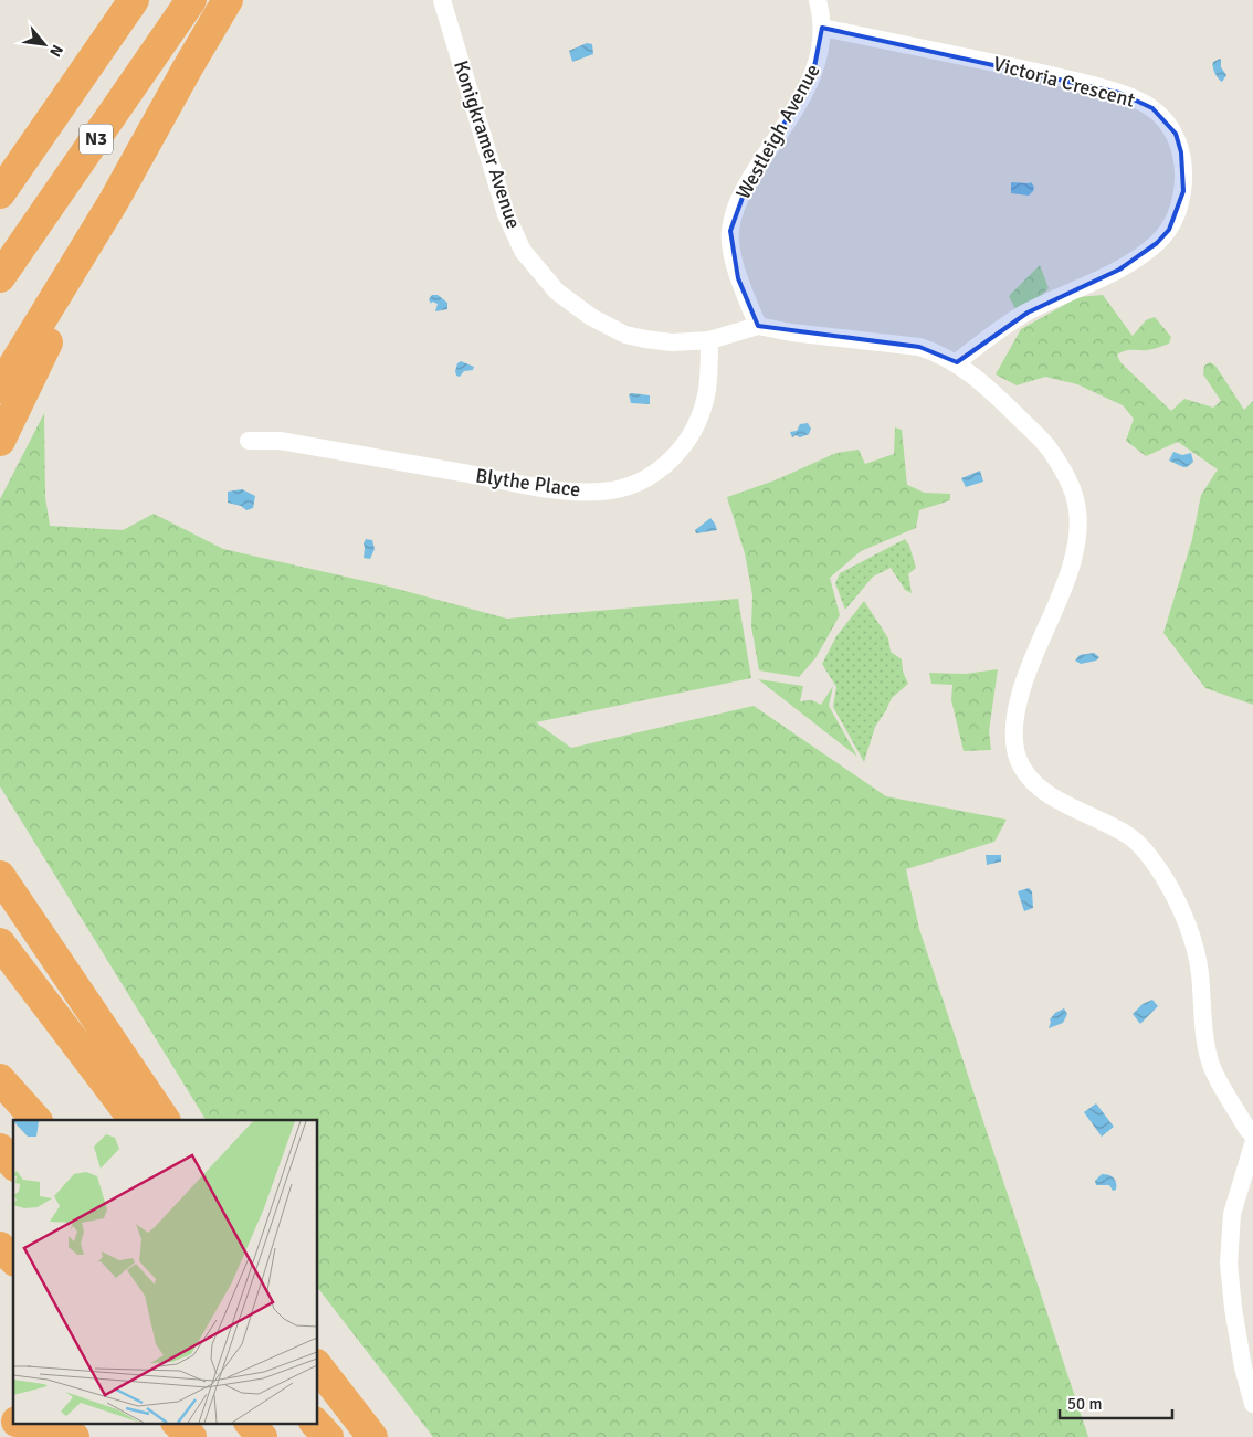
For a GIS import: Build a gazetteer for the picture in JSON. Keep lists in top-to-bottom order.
{
  "streets": {
    "highway": ["N3"],
    "street": [
      "Victoria Crescent",
      "Westleigh Avenue",
      "Konigkramer Avenue",
      "Blythe Place"
    ]
  },
  "crossings": [
    ["Victoria Crescent", "Westleigh Avenue"],
    ["Victoria Crescent", "Konigkramer Avenue"],
    ["Westleigh Avenue", "Konigkramer Avenue"],
    ["Konigkramer Avenue", "Blythe Place"]
  ],
  "scale_bar": "50 m",
  "north": "bottom right"
}
